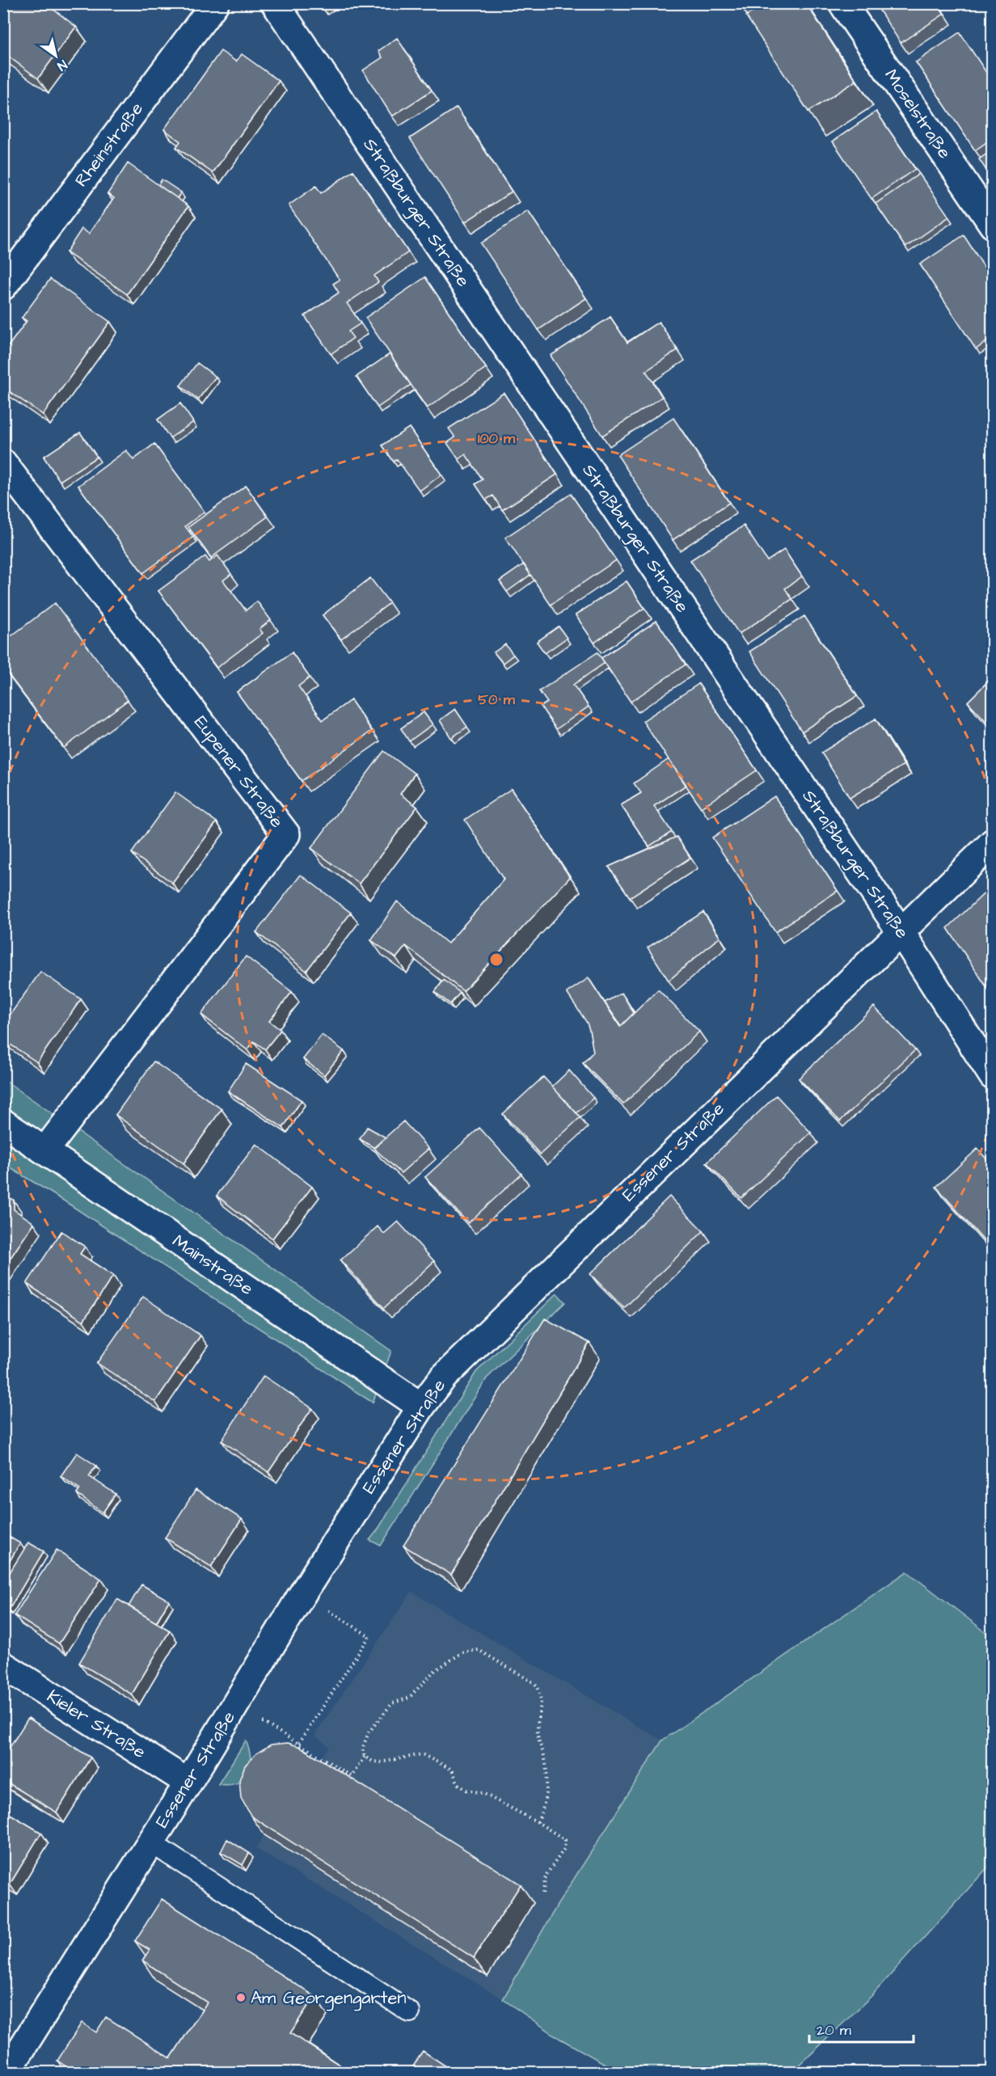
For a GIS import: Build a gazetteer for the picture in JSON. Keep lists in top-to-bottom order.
{
  "streets": {
    "street": [
      "Moselstraße",
      "Rheinstraße",
      "Straßburger Straße",
      "Eupener Straße",
      "Essener Straße",
      "Mainstraße",
      "Kieler Straße"
    ]
  },
  "crossings": [
    ["Straßburger Straße", "Essener Straße"],
    ["Eupener Straße", "Mainstraße"],
    ["Essener Straße", "Mainstraße"],
    ["Essener Straße", "Kieler Straße"]
  ],
  "places": ["Am Georgengarten"],
  "scale_bar": "20 m",
  "north": "bottom right",
  "rings": ["100 m", "50 m"]
}
